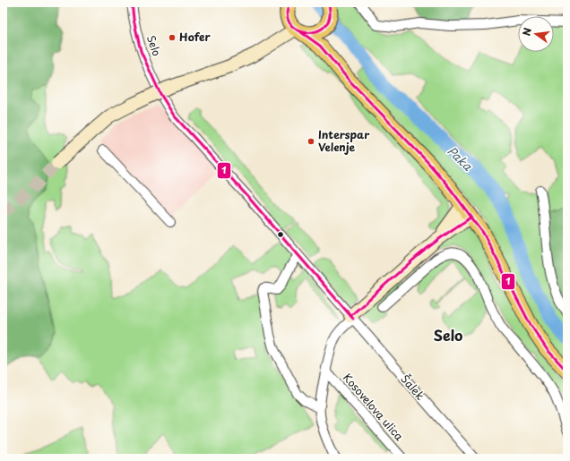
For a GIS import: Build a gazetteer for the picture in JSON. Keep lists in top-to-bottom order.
{
  "streets": {
    "street": ["Selo", "Šalek", "Kosovelova ulica"]
  },
  "crossings": [
    ["Selo", "Šalek"],
    ["Šalek", "Kosovelova ulica"]
  ],
  "districts": ["Selo"],
  "water": ["Paka"],
  "places": ["Hofer", "Interspar Velenje"],
  "lines": ["transit line 1"],
  "north": "left"
}
